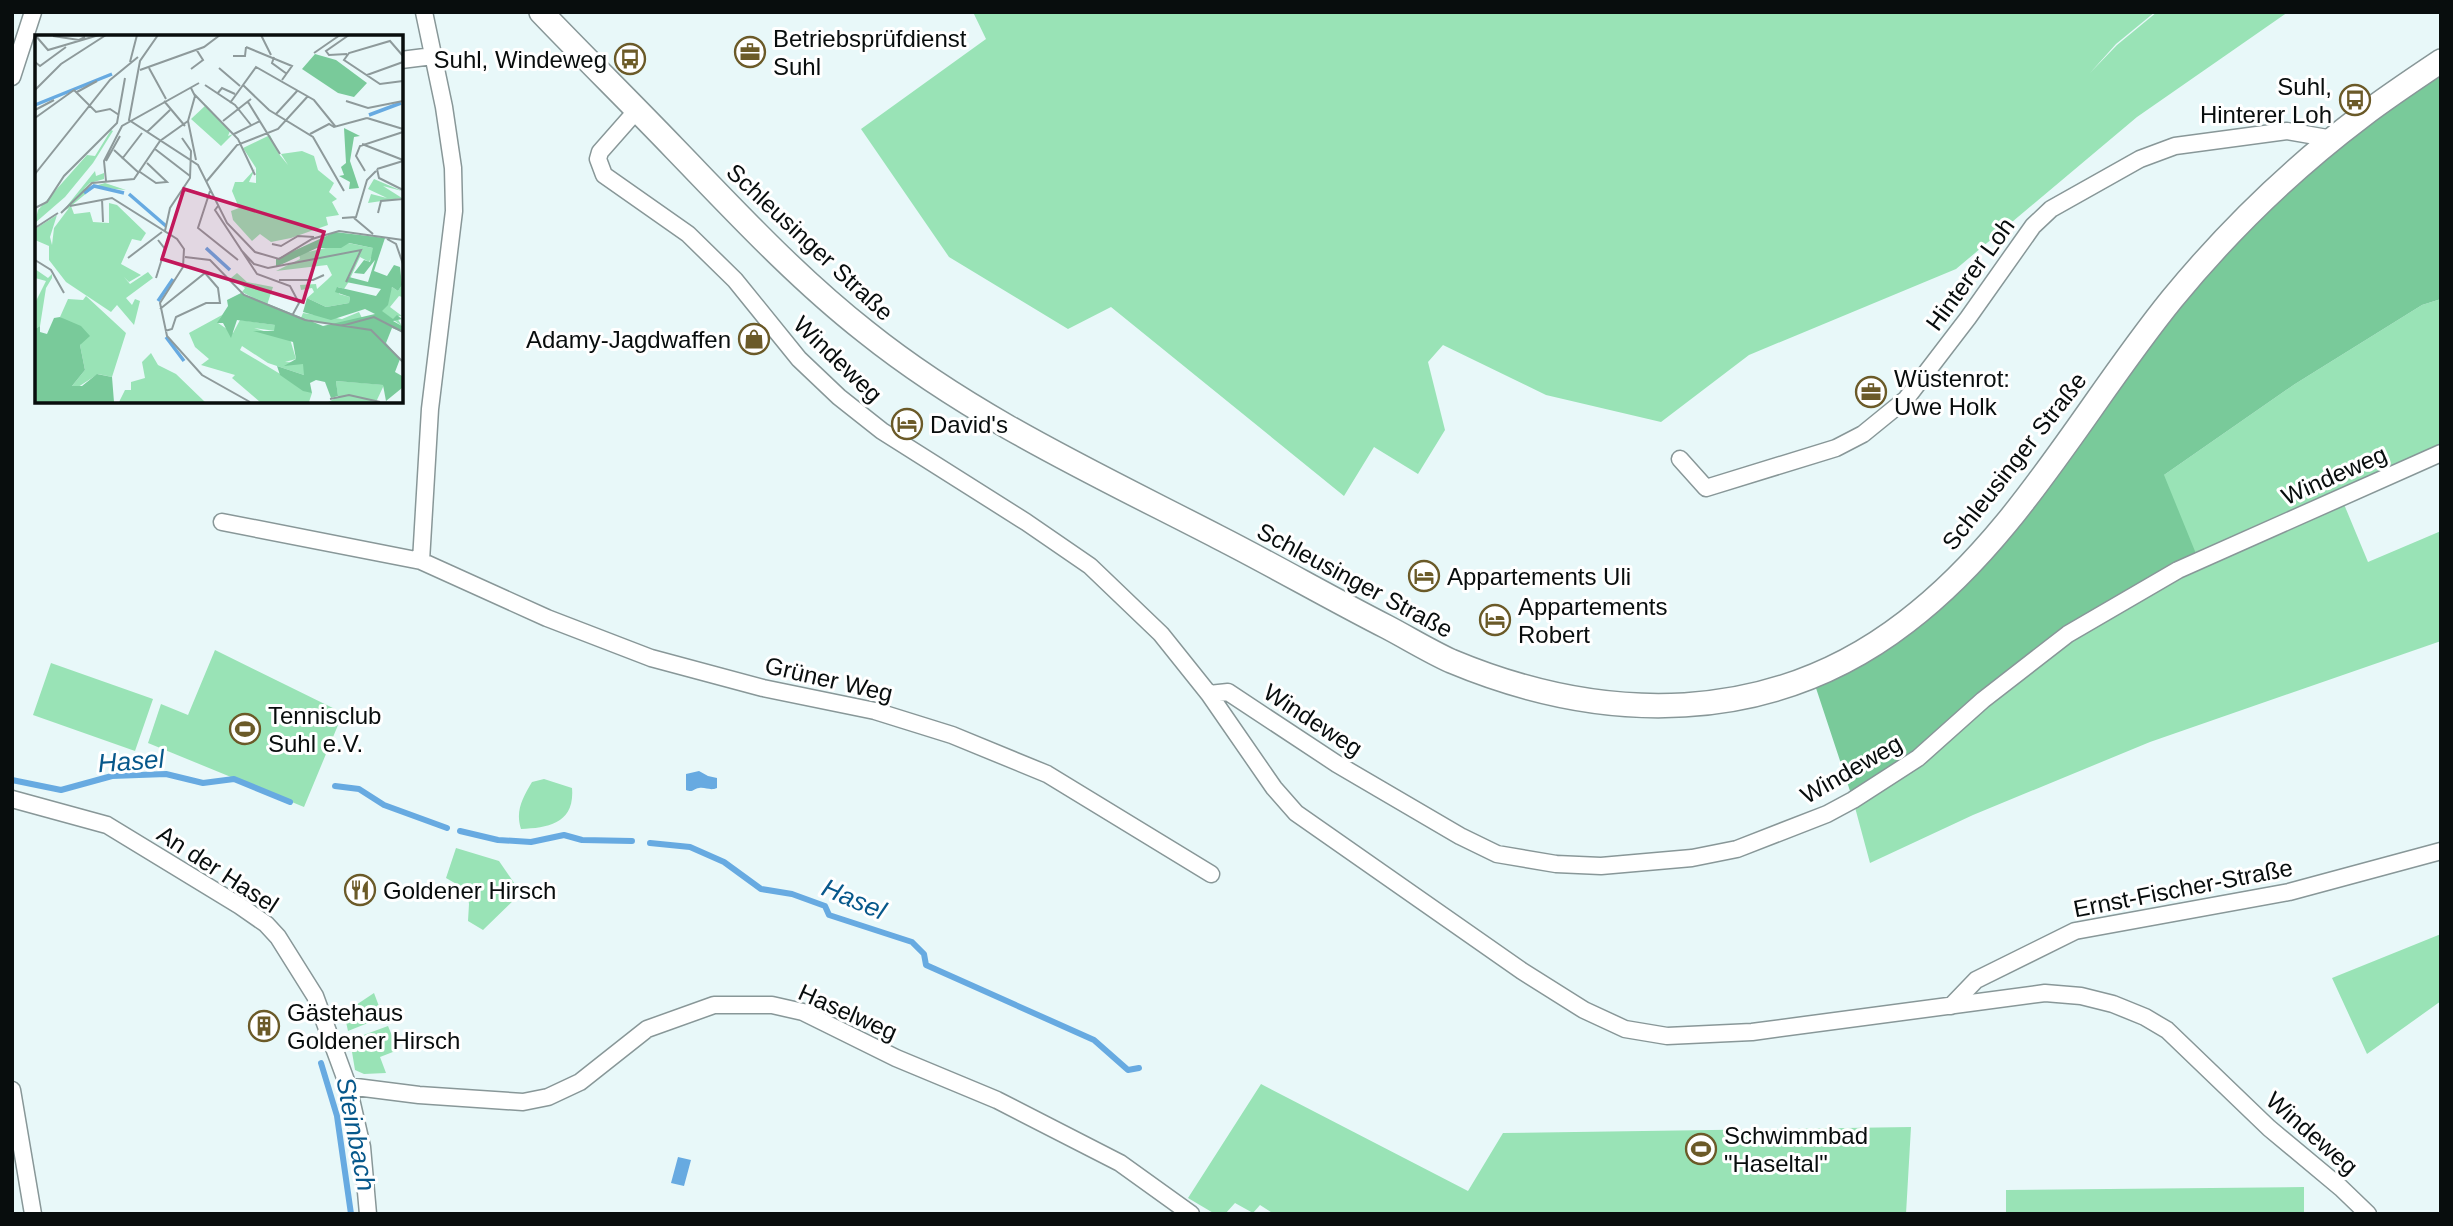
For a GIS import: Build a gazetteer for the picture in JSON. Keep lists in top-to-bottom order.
{
  "streets": {
    "main road": ["Schleusinger Straße"],
    "street": [
      "Hinterer Loh",
      "Windeweg",
      "Grüner Weg",
      "An der Hasel",
      "Ernst-Fischer-Straße",
      "Haselweg"
    ]
  },
  "crossings": [
    ["Schleusinger Straße", "Hinterer Loh"],
    ["Schleusinger Straße", "Windeweg"],
    ["Windeweg", "Ernst-Fischer-Straße"],
    ["An der Hasel", "Haselweg"]
  ],
  "water": ["Hasel", "Steinbach"],
  "places": {
    "office": ["Betriebsprüfdienst Suhl", "Wüstenrot: Uwe Holk"],
    "bus stop": ["Suhl, Windeweg", "Suhl, Hinterer Loh"],
    "shop": ["Adamy-Jagdwaffen"],
    "hotel": ["David's", "Appartements Uli", "Appartements Robert"],
    "sports": ["Tennisclub Suhl e.V.", "Schwimmbad \"Haseltal\""],
    "restaurant": ["Goldener Hirsch"],
    "building": ["Gästehaus Goldener Hirsch"]
  }
}
